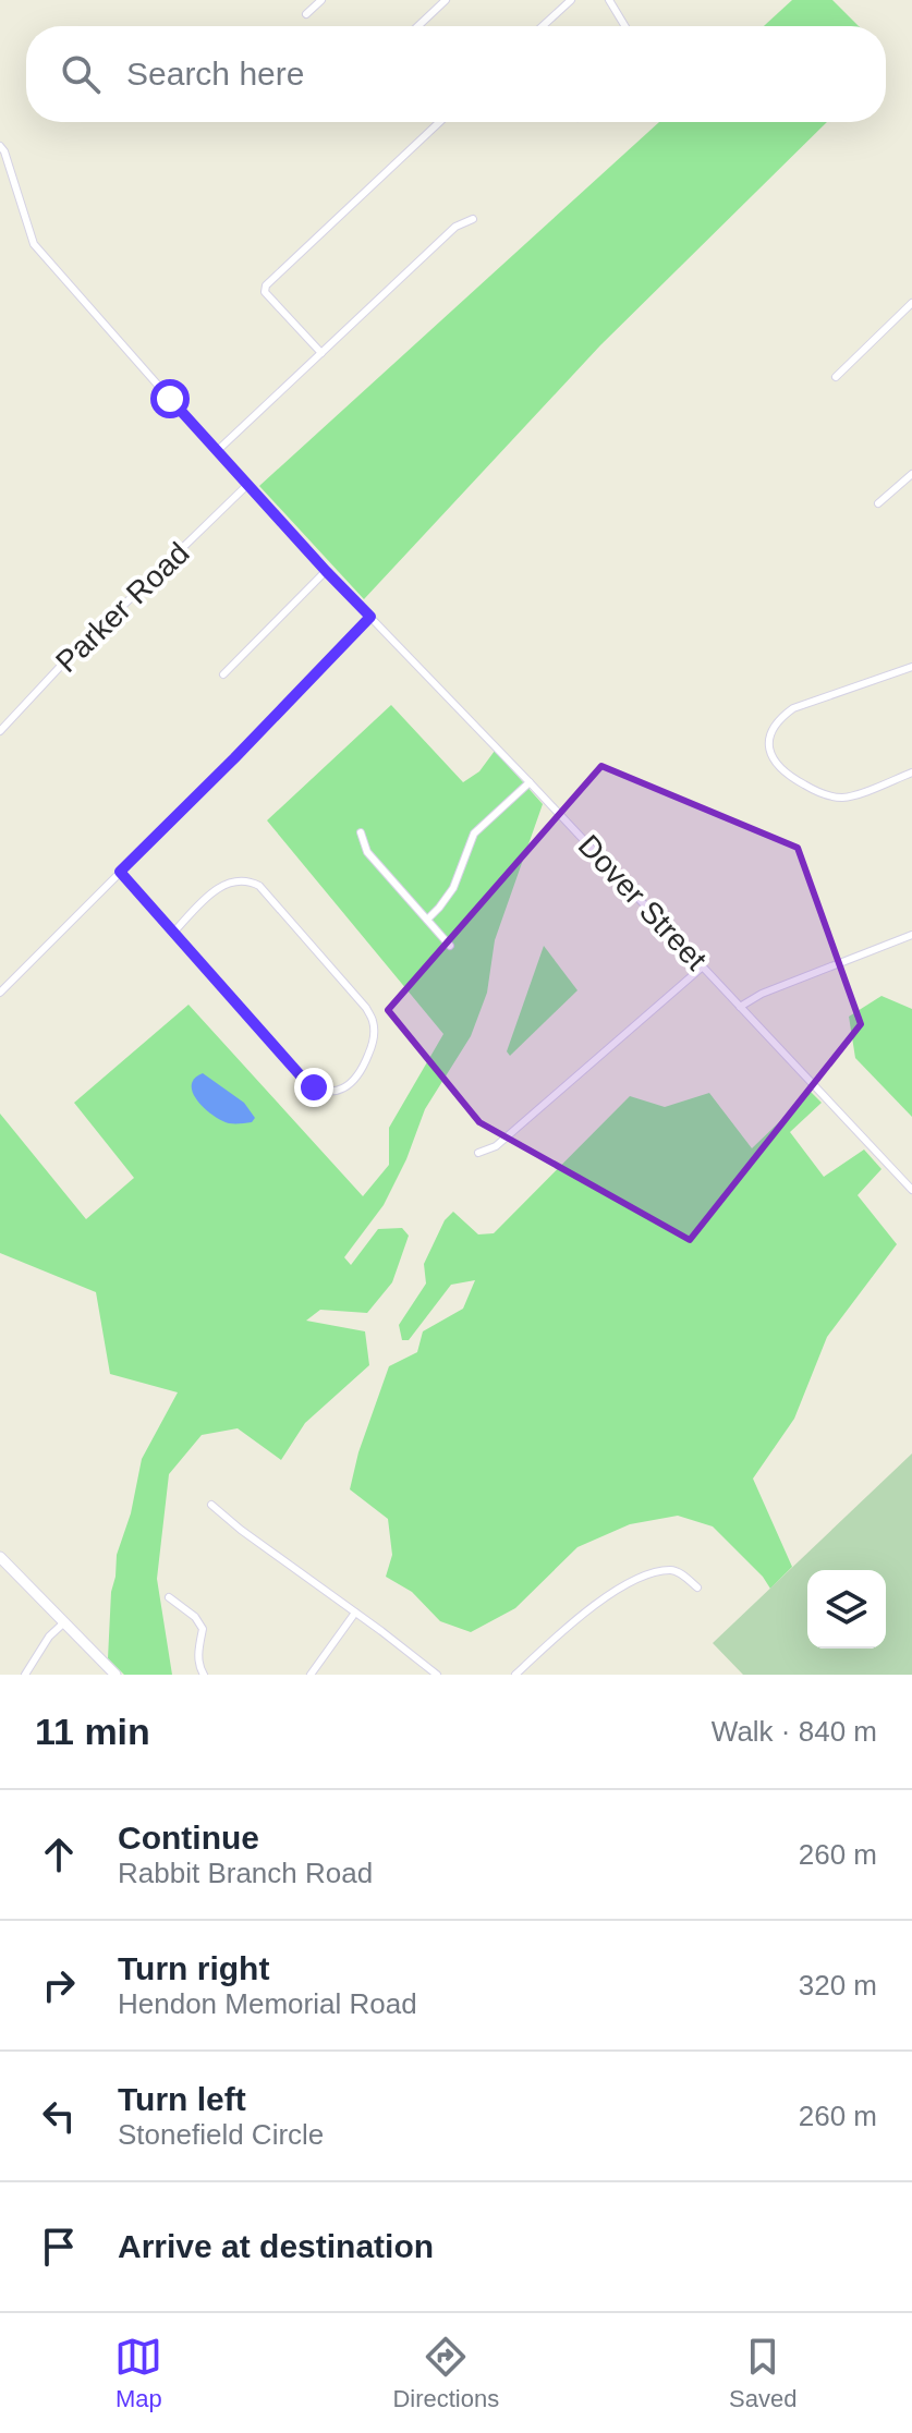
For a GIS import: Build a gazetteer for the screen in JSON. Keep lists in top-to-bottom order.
{
  "streets": {
    "street": ["Parker Road", "Dover Street"]
  },
  "crossings": [
    ["Parker Road", "Dover Street"]
  ],
  "page": {
    "search": "Search here",
    "heading": ["11 min", "Walk · 840 m"],
    "list": [
      ["Continue", "Rabbit Branch Road", "260 m"],
      ["Turn right", "Hendon Memorial Road", "320 m"],
      ["Turn left", "Stonefield Circle", "260 m"],
      "Arrive at destination"
    ],
    "nav": ["Map", "Directions", "Saved"]
  }
}
